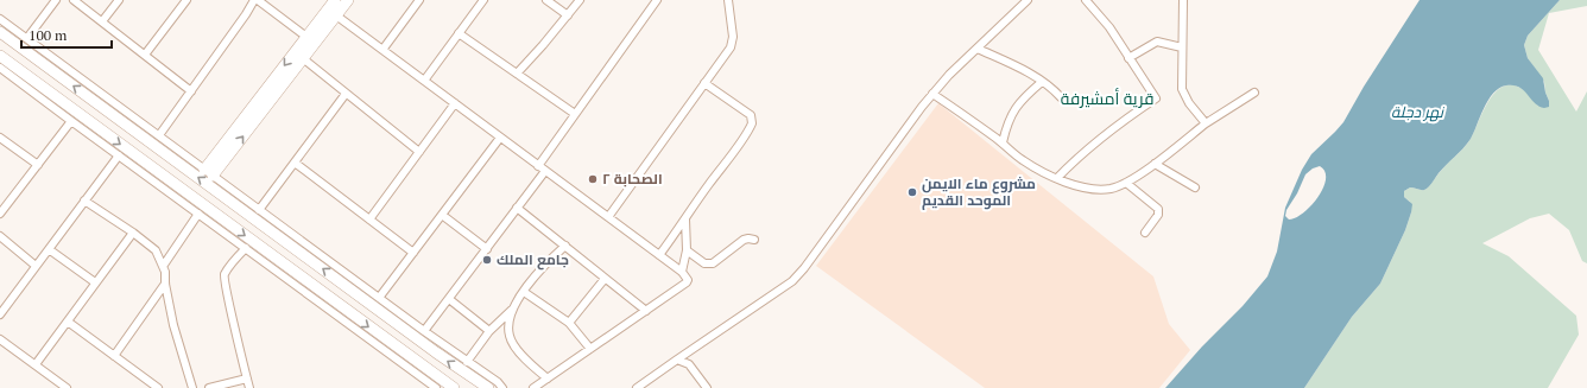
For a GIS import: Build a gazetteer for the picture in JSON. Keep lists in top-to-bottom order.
{
  "districts": ["قرية أمشيرفة"],
  "water": ["نهر دجلة"],
  "places": ["الصحابة ٢", "مشروع ماء الايمن الموحد القديم", "جامع الملك"],
  "scale_bar": "100 m"
}
